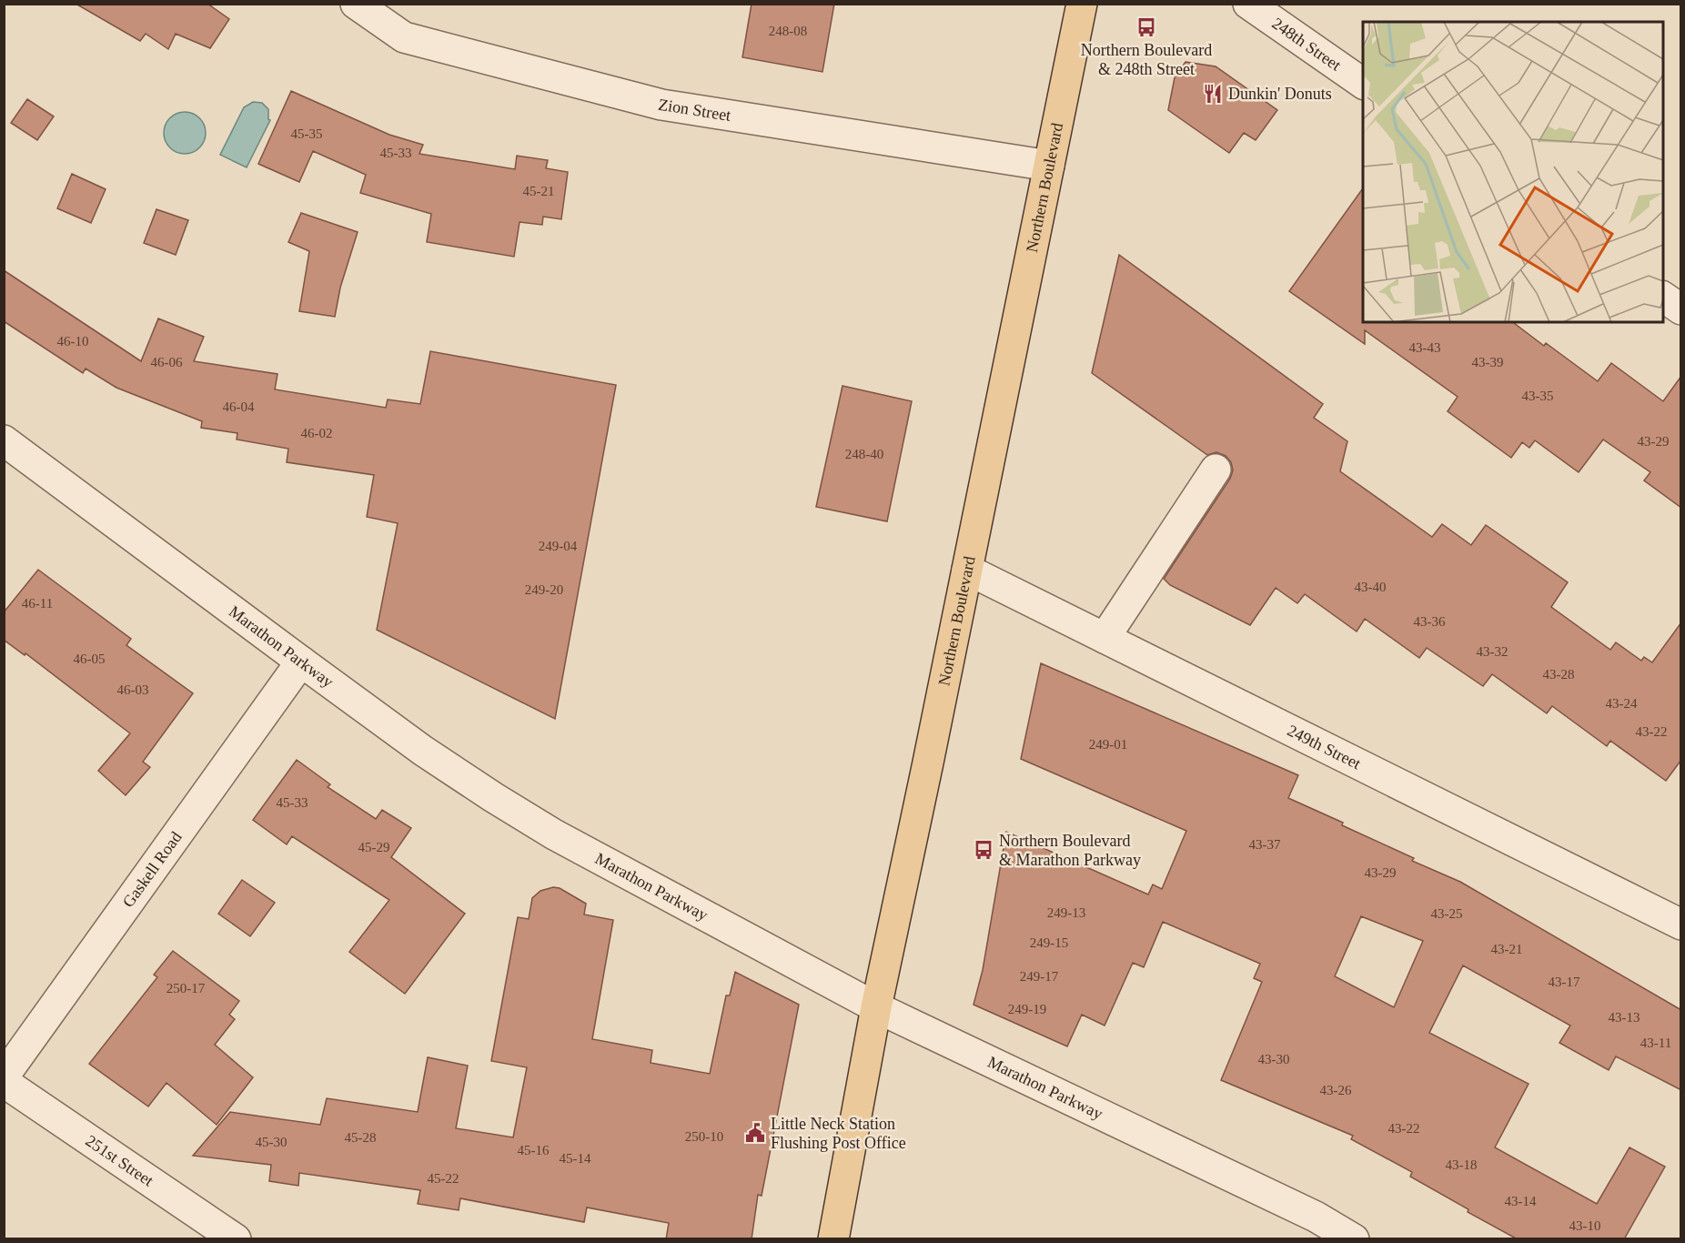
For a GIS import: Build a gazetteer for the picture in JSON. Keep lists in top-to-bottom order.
{
  "streets": {
    "main road": ["Northern Boulevard"],
    "street": [
      "248th Street",
      "Zion Street",
      "Marathon Parkway",
      "249th Street",
      "Gaskell Road",
      "251st Street"
    ]
  },
  "crossings": [
    ["Zion Street", "Northern Boulevard"],
    ["Northern Boulevard", "Marathon Parkway"],
    ["Northern Boulevard", "249th Street"],
    ["Marathon Parkway", "Gaskell Road"]
  ],
  "places": {
    "bus stop": ["Northern Boulevard & 248th Street", "Northern Boulevard & Marathon Parkway"],
    "restaurant": ["Dunkin' Donuts"],
    "public building": ["Little Neck Station Flushing Post Office"]
  },
  "house_numbers": [
    "248-08",
    "45-35",
    "45-33",
    "45-21",
    "46-10",
    "43-43",
    "46-06",
    "43-39",
    "43-35",
    "46-04",
    "46-02",
    "43-29",
    "248-40",
    "249-04",
    "43-40",
    "249-20",
    "46-11",
    "43-36",
    "43-32",
    "46-05",
    "43-28",
    "46-03",
    "43-24",
    "43-22",
    "249-01",
    "45-33",
    "43-37",
    "45-29",
    "43-29",
    "249-13",
    "43-25",
    "249-15",
    "43-21",
    "249-17",
    "43-17",
    "250-17",
    "249-19",
    "43-13",
    "43-11",
    "43-30",
    "43-26",
    "43-22",
    "250-10",
    "45-28",
    "45-30",
    "45-16",
    "45-14",
    "43-18",
    "45-22",
    "43-14",
    "43-10"
  ]
}
